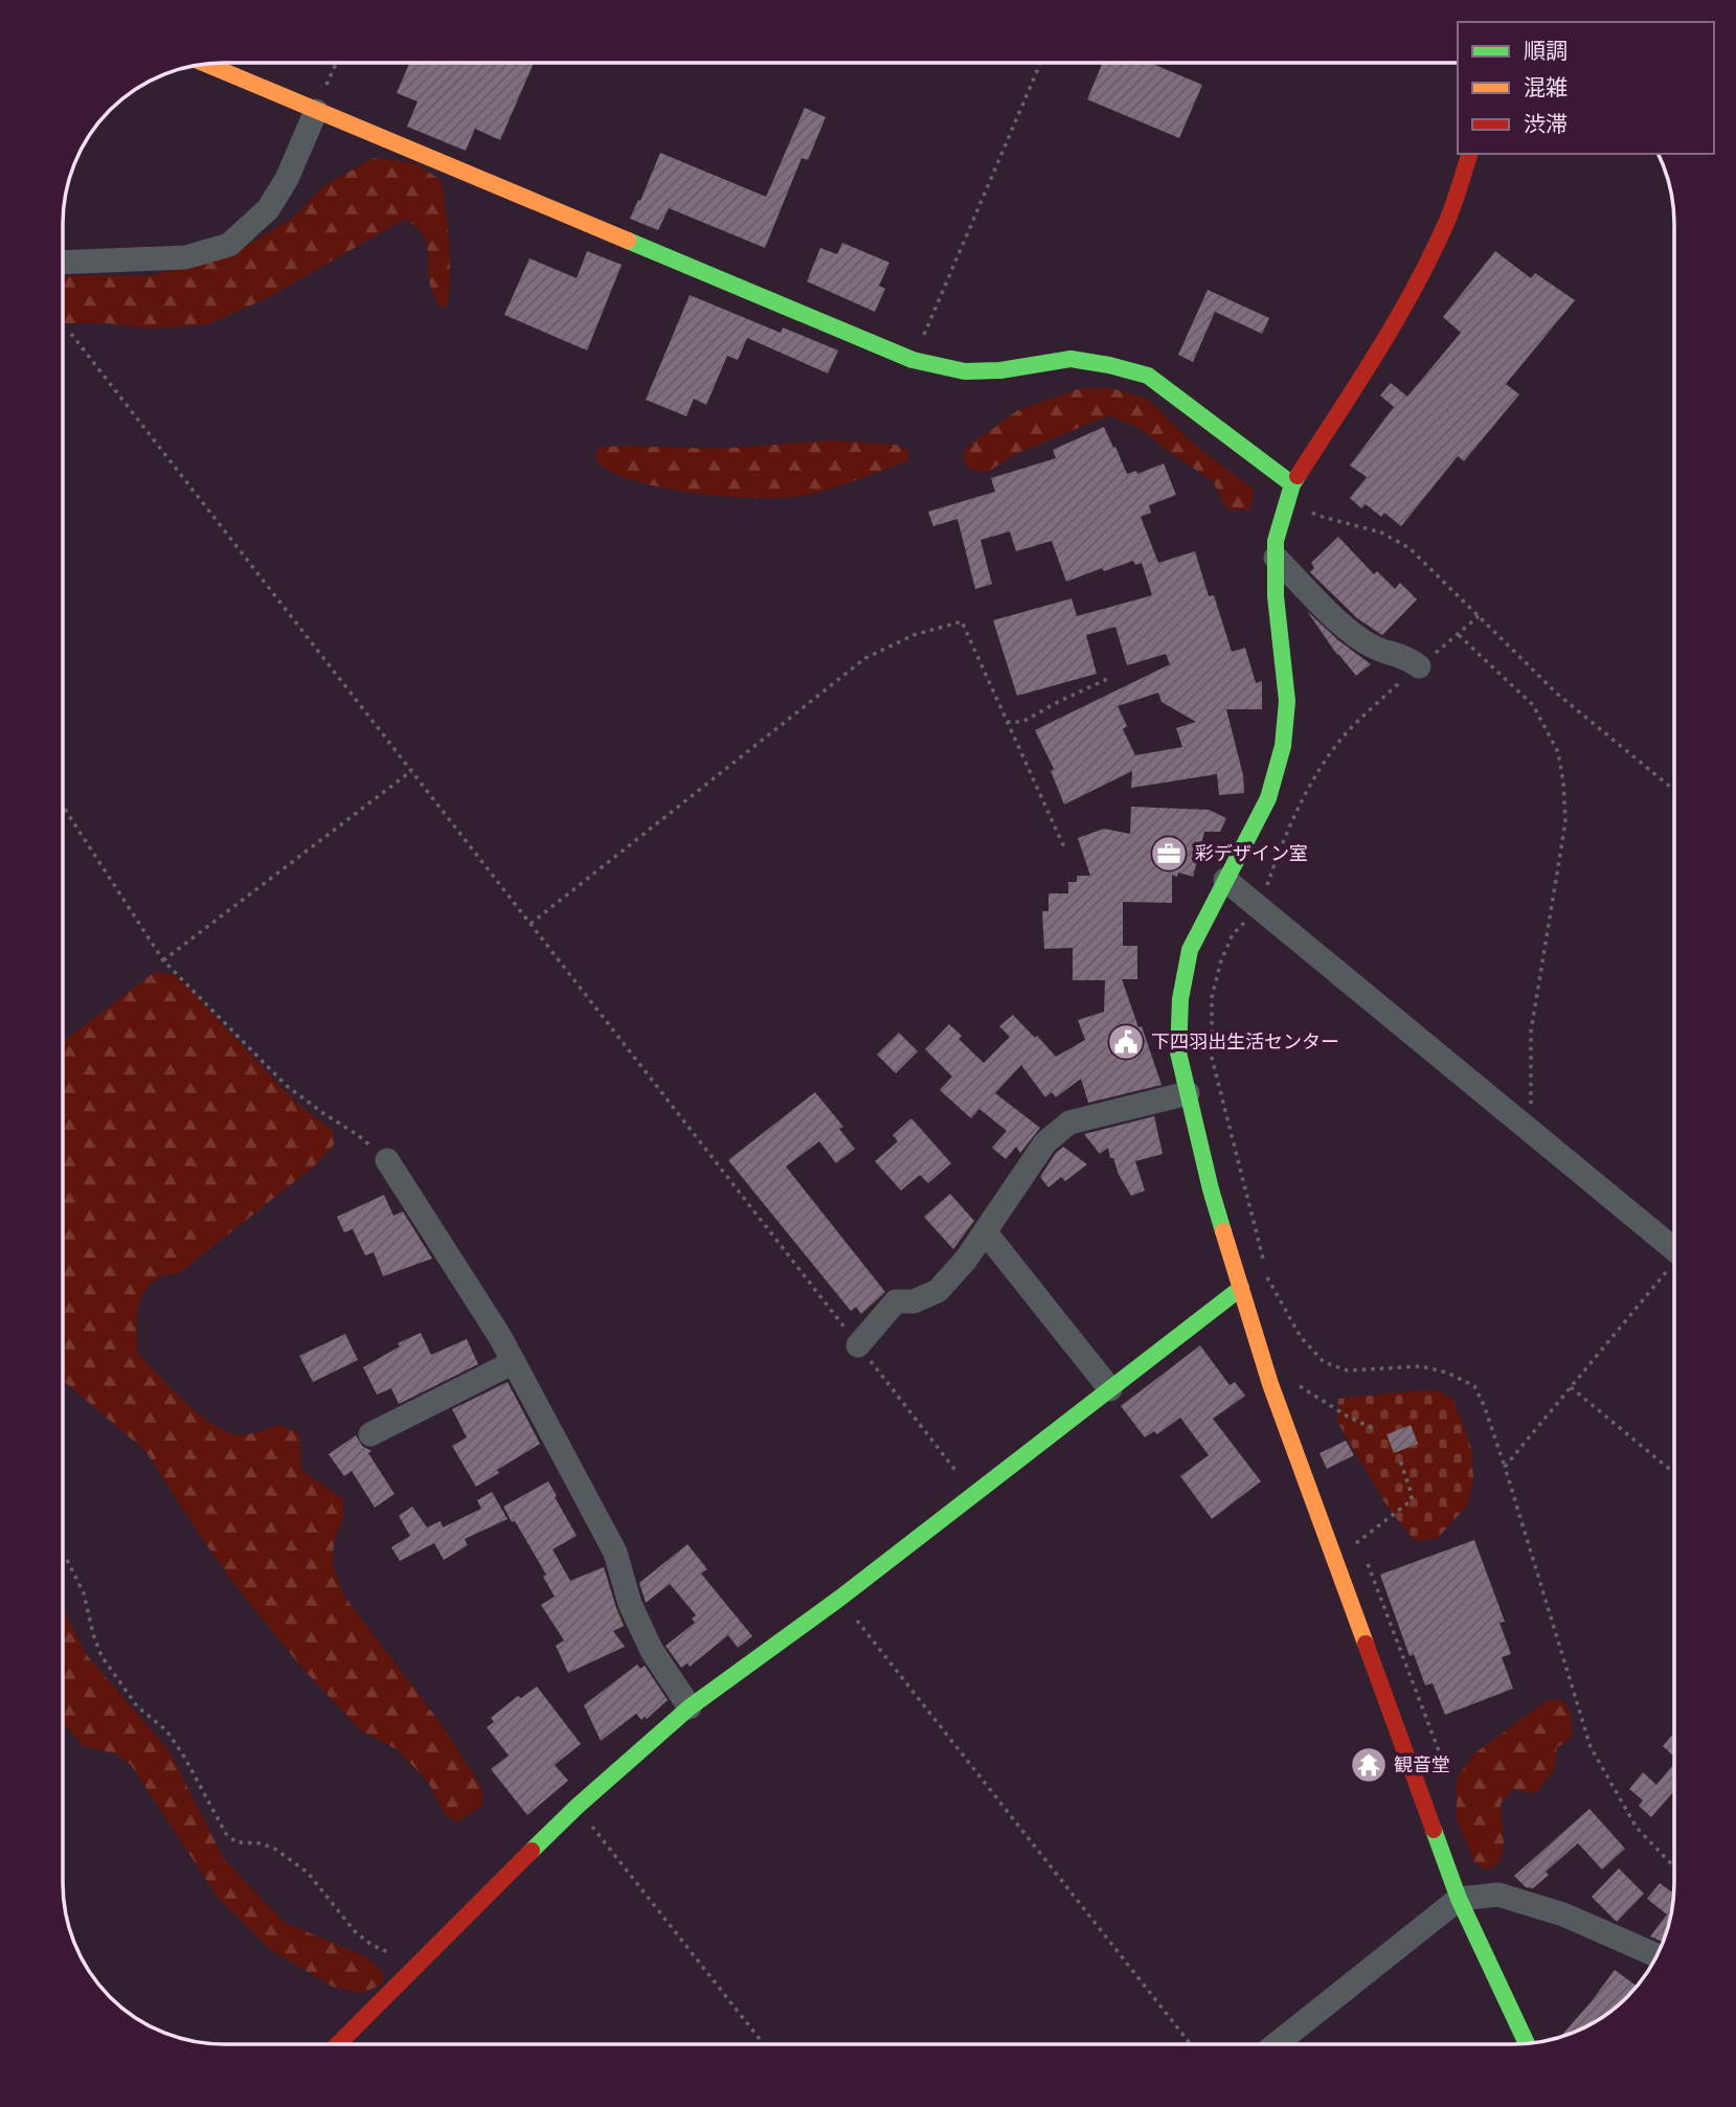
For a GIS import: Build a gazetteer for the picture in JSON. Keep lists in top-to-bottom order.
{
  "places": {
    "office": ["彩デザイン室"],
    "public building": ["下四羽出生活センター"],
    "temple": ["観音堂"]
  },
  "legend": ["順調", "混雑", "渋滞"]
}
